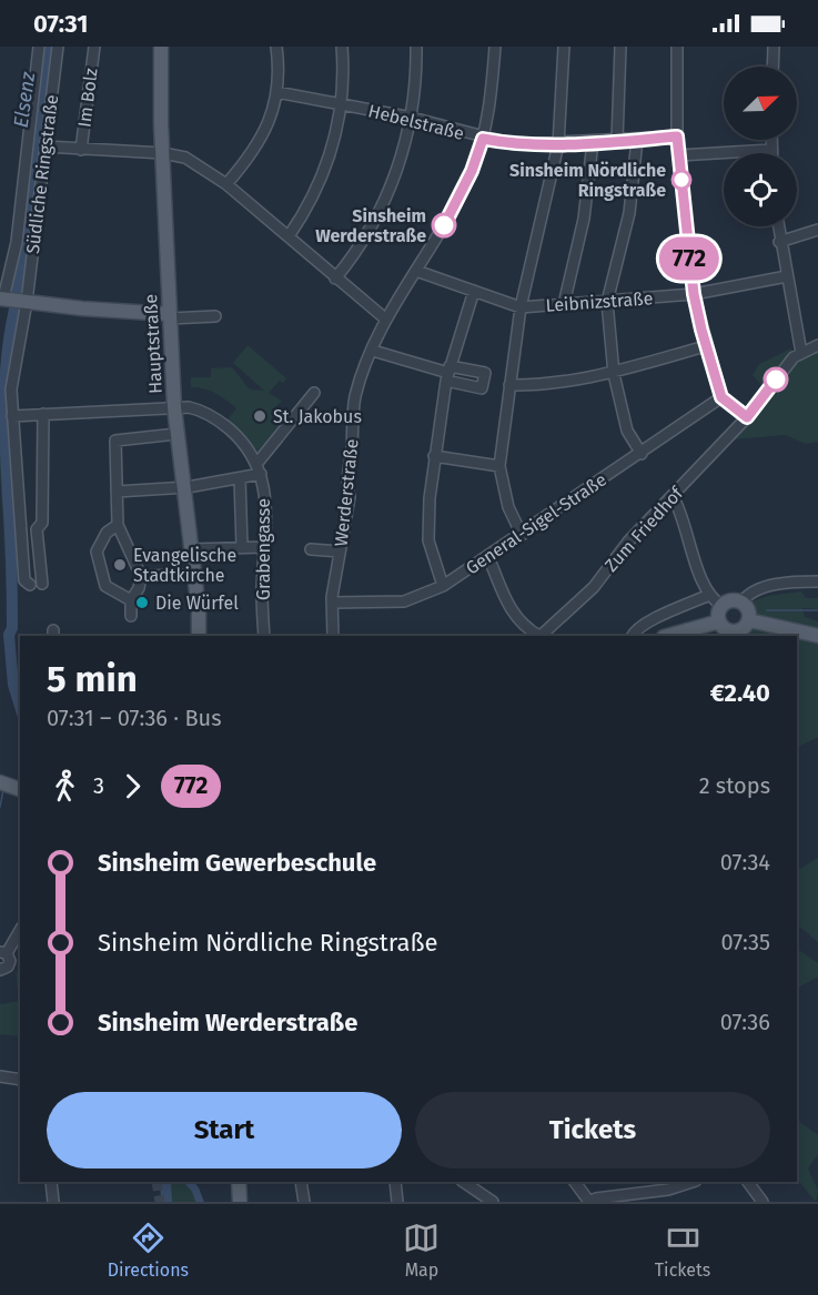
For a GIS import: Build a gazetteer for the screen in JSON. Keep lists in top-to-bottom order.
{
  "streets": {
    "main road": ["Hauptstraße"],
    "street": [
      "Im Bolz",
      "Hebelstraße",
      "Südliche Ringstraße",
      "Leibnizstraße",
      "Werderstraße",
      "General-Sigel-Straße",
      "Zum Friedhof",
      "Grabengasse"
    ]
  },
  "crossings": [
    ["Hebelstraße", "Werderstraße"],
    ["Leibnizstraße", "Werderstraße"],
    ["Hauptstraße", "Grabengasse"],
    ["Werderstraße", "General-Sigel-Straße"]
  ],
  "water": ["Elsenz"],
  "places": [
    "Sinsheim Nördliche Ringstraße",
    "Sinsheim Werderstraße",
    "St. Jakobus",
    "Evangelische Stadtkirche",
    "Die Würfel"
  ],
  "lines": ["bus line 772"],
  "north": "top right",
  "page": {
    "status": "07:31",
    "on_map": "772",
    "heading": ["5 min", "07:31 – 07:36 · Bus", "€2.40"],
    "legs": ["3", "772", "2 stops"],
    "list": [
      {
        "name": "Sinsheim Gewerbeschule",
        "value": "07:34"
      },
      {
        "name": "Sinsheim Nördliche Ringstraße",
        "value": "07:35"
      },
      {
        "name": "Sinsheim Werderstraße",
        "value": "07:36"
      }
    ],
    "buttons": ["Start", "Tickets"],
    "tabs": ["Directions", "Map", "Tickets"]
  }
}
